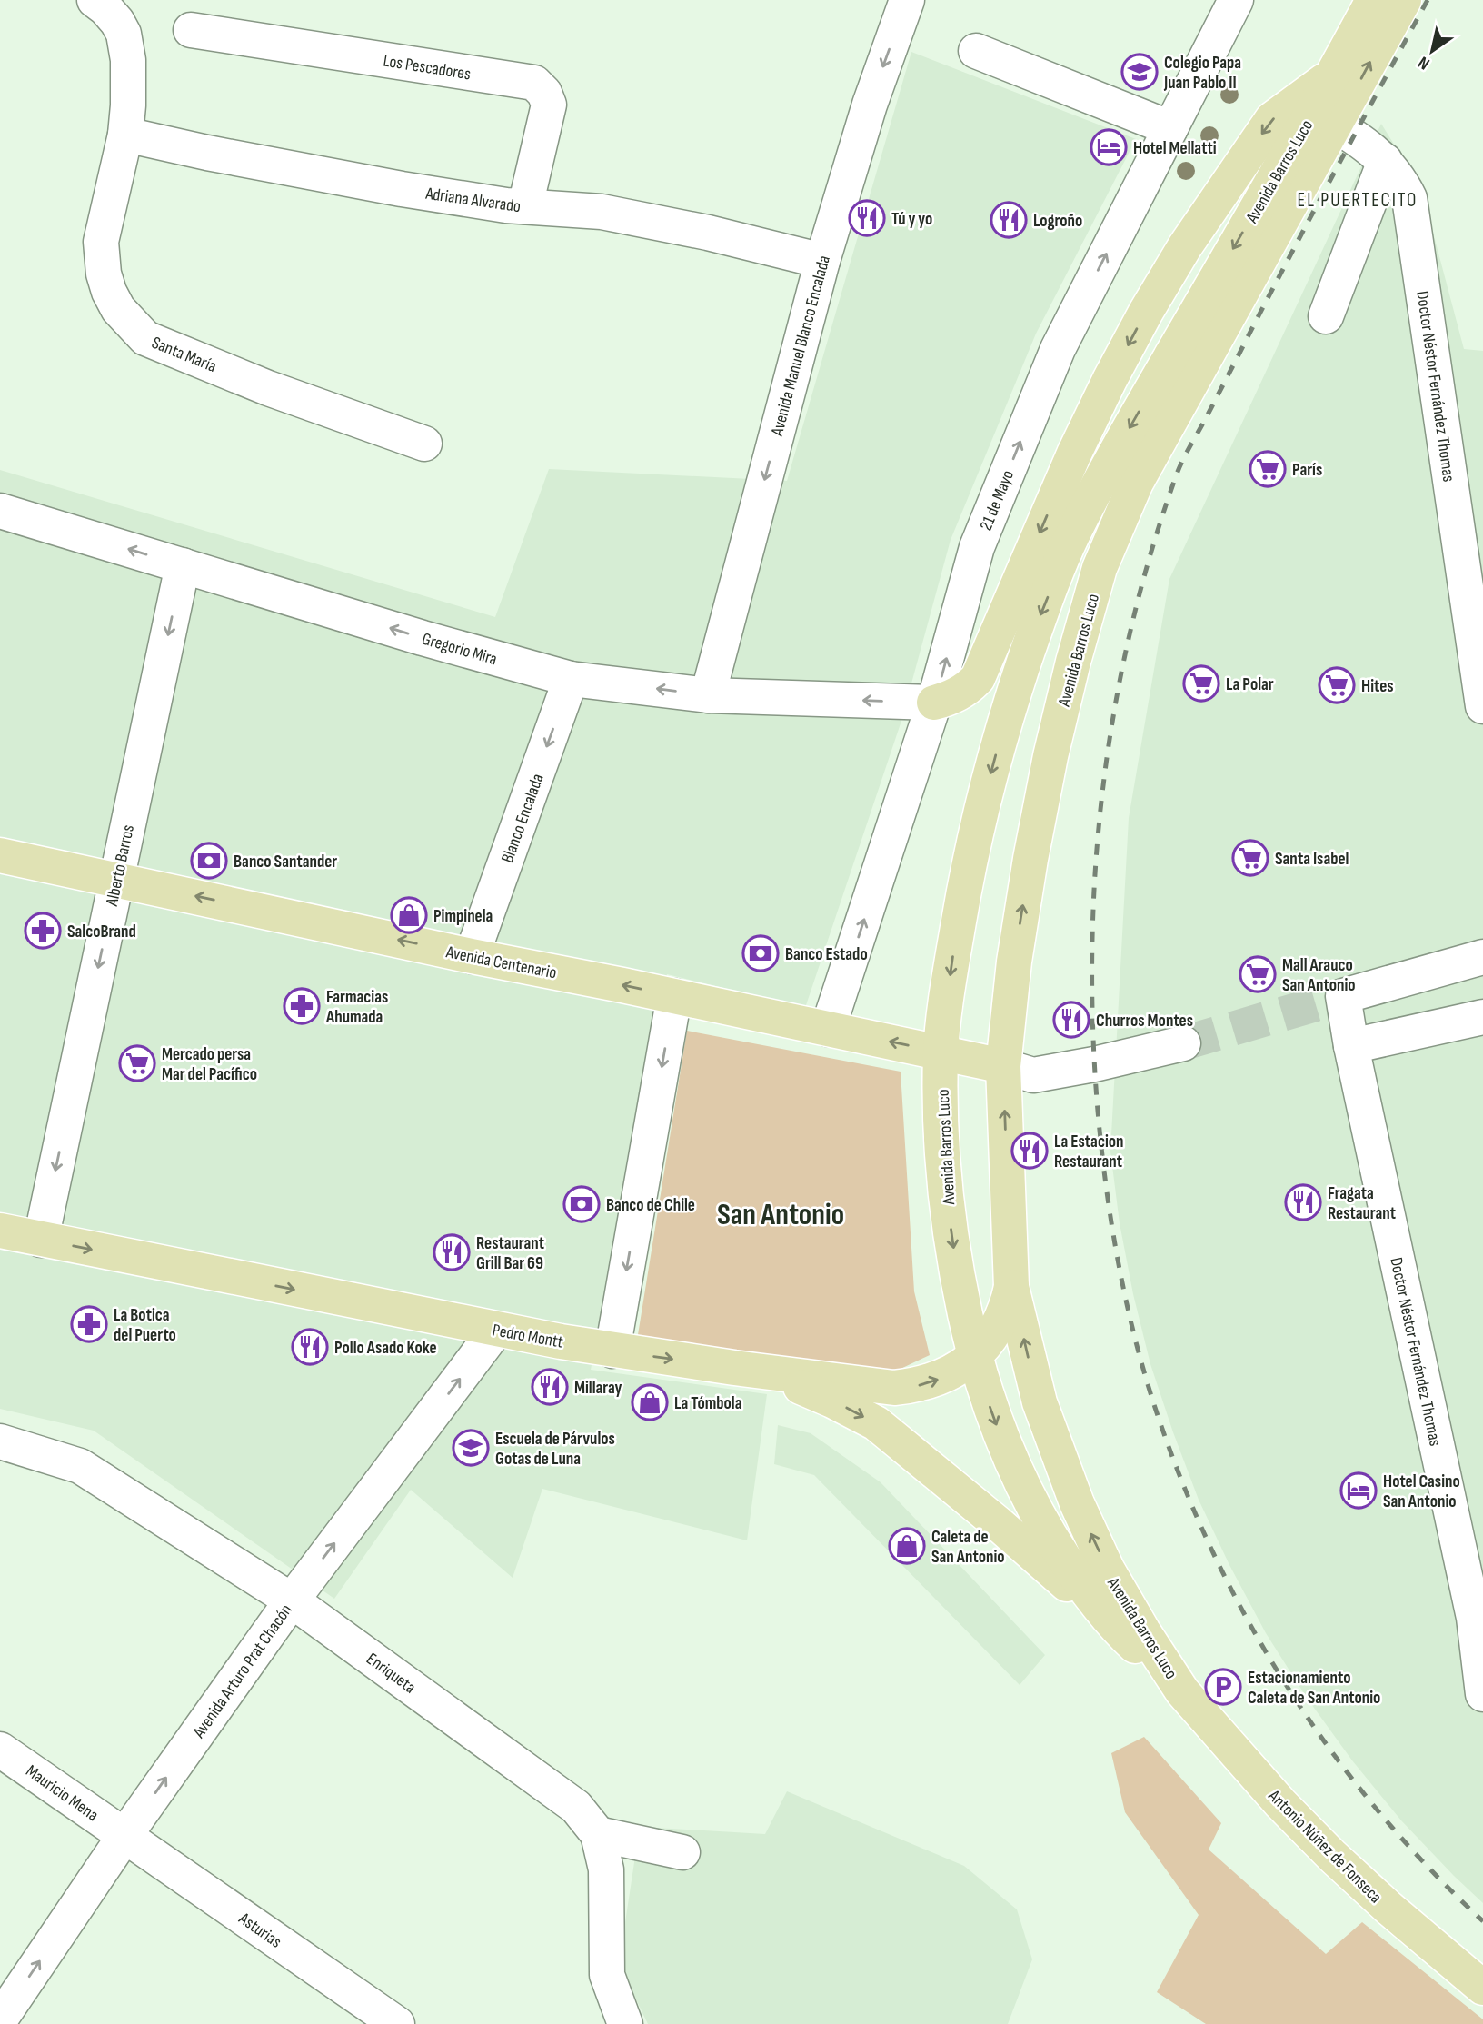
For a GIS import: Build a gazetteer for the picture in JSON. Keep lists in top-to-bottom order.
{
  "streets": {
    "main road": [
      "Avenida Barros Luco",
      "Avenida Centenario",
      "Pedro Montt",
      "Antonio Núñez de Fonseca"
    ],
    "street": [
      "Los Pescadores",
      "Adriana Alvarado",
      "Avenida Manuel Blanco Encalada",
      "Santa María",
      "Doctor Néstor Fernández Thomas",
      "21 de Mayo",
      "Gregorio Mira",
      "Blanco Encalada",
      "Alberto Barros",
      "Avenida Arturo Prat Chacón",
      "Enriqueta",
      "Mauricio Mena",
      "Asturias"
    ]
  },
  "crossings": [
    ["Los Pescadores", "Adriana Alvarado"],
    ["Avenida Barros Luco", "Doctor Néstor Fernández Thomas"],
    ["Avenida Barros Luco", "Avenida Centenario"],
    ["Avenida Barros Luco", "Pedro Montt"],
    ["Avenida Barros Luco", "Antonio Núñez de Fonseca"],
    ["Adriana Alvarado", "Avenida Manuel Blanco Encalada"],
    ["Adriana Alvarado", "Santa María"],
    ["Avenida Manuel Blanco Encalada", "Gregorio Mira"],
    ["21 de Mayo", "Gregorio Mira"],
    ["21 de Mayo", "Avenida Centenario"],
    ["Gregorio Mira", "Blanco Encalada"],
    ["Gregorio Mira", "Alberto Barros"],
    ["Blanco Encalada", "Avenida Centenario"],
    ["Alberto Barros", "Avenida Centenario"],
    ["Alberto Barros", "Pedro Montt"],
    ["Pedro Montt", "Avenida Arturo Prat Chacón"],
    ["Avenida Arturo Prat Chacón", "Enriqueta"],
    ["Avenida Arturo Prat Chacón", "Mauricio Mena"],
    ["Avenida Arturo Prat Chacón", "Asturias"],
    ["Mauricio Mena", "Asturias"]
  ],
  "one_way": [
    "Avenida Manuel Blanco Encalada",
    "21 de Mayo",
    "Gregorio Mira",
    "Blanco Encalada",
    "Alberto Barros",
    "Avenida Centenario",
    "Pedro Montt",
    "Avenida Arturo Prat Chacón"
  ],
  "districts": ["EL PUERTECITO", "San Antonio"],
  "places": {
    "school or university": ["Colegio Papa Juan Pablo II", "Escuela de Párvulos Gotas de Luna"],
    "hotel": ["Hotel Mellatti", "Hotel Casino San Antonio"],
    "restaurant": [
      "Tú y yo",
      "Logroño",
      "Churros Montes",
      "La Estacion Restaurant",
      "Fragata Restaurant",
      "Restaurant Grill Bar 69",
      "Pollo Asado Koke",
      "Millaray"
    ],
    "supermarket": [
      "París",
      "La Polar",
      "Hites",
      "Santa Isabel",
      "Mall Arauco San Antonio",
      "Mercado persa Mar del Pacífico"
    ],
    "bank": ["Banco Santander", "Banco Estado", "Banco de Chile"],
    "shop": ["Pimpinela", "La Tómbola", "Caleta de San Antonio"],
    "pharmacy": ["SalcoBrand", "Farmacias Ahumada", "La Botica del Puerto"],
    "parking": ["Estacionamiento Caleta de San Antonio"]
  },
  "north": "bottom left"
}
